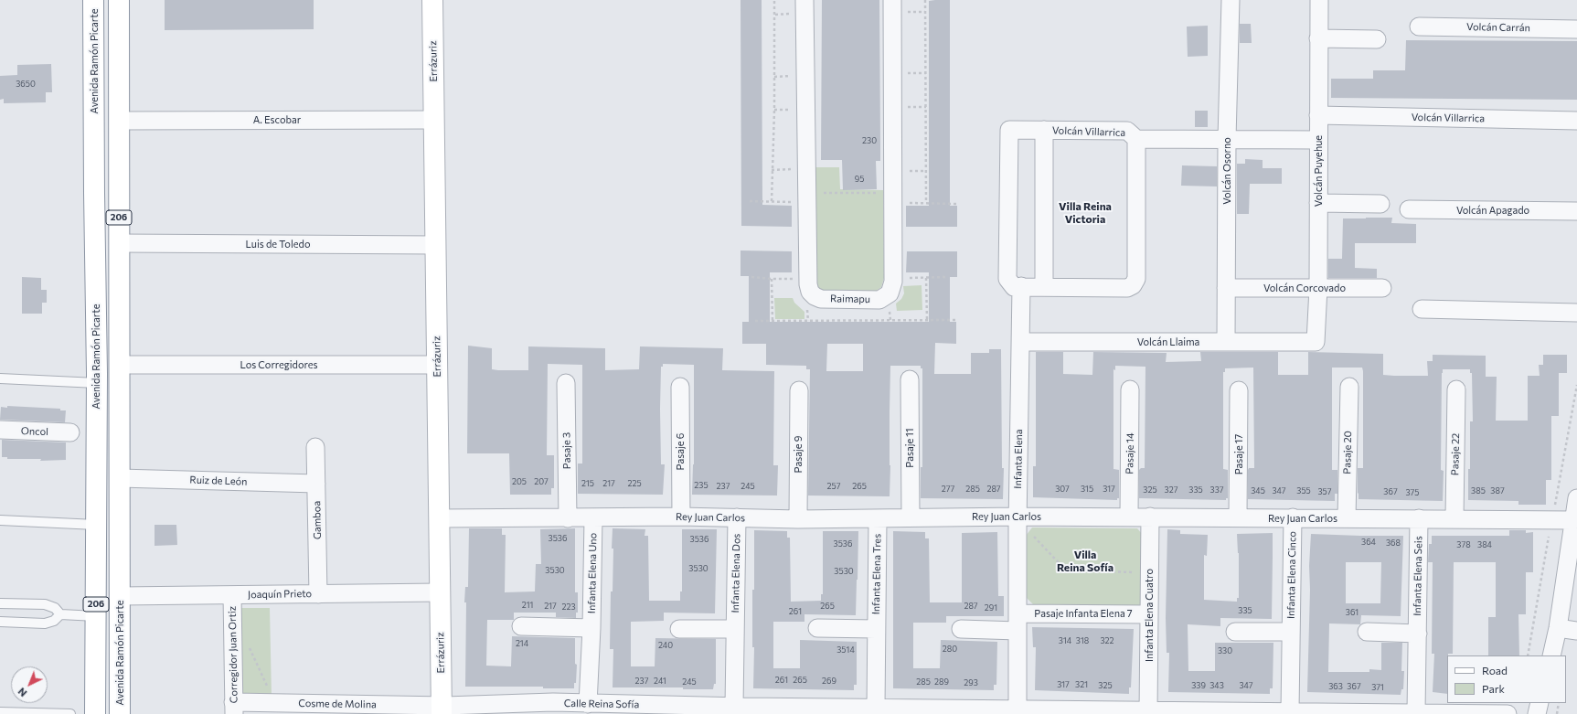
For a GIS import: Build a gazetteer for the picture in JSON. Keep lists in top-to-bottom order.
{
  "streets": {
    "main road": ["Avenida Ramón Picarte", "Errázuriz", "206"],
    "street": [
      "Volcán Carrán",
      "Volcán Villarrica",
      "A. Escobar",
      "Volcán Osorno",
      "Volcán Puyehue",
      "Volcán Apagado",
      "Luis de Toledo",
      "Volcán Corcovado",
      "Raimapu",
      "Volcán Llaima",
      "Los Corregidores",
      "Oncol",
      "Pasaje 11",
      "Pasaje 3",
      "Pasaje 6",
      "Pasaje 20",
      "Pasaje 14",
      "Pasaje 9",
      "Pasaje 17",
      "Pasaje 22",
      "Infanta Elena",
      "Ruiz de León",
      "Rey Juan Carlos",
      "Gamboa",
      "Infanta Elena Uno",
      "Infanta Elena Dos",
      "Infanta Elena Tres",
      "Infanta Elena Cinco",
      "Infanta Elena Seis",
      "Joaquín Prieto",
      "Pasaje Infanta Elena 7",
      "Infanta Elena Cuatro",
      "Corregidor Juan Ortiz",
      "Cosme de Molina",
      "Calle Reina Sofía"
    ]
  },
  "crossings": [
    ["Avenida Ramón Picarte", "A. Escobar"],
    ["Avenida Ramón Picarte", "Luis de Toledo"],
    ["Avenida Ramón Picarte", "Los Corregidores"],
    ["Avenida Ramón Picarte", "Ruiz de León"],
    ["Avenida Ramón Picarte", "Joaquín Prieto"],
    ["Errázuriz", "A. Escobar"],
    ["Errázuriz", "Luis de Toledo"],
    ["Errázuriz", "Los Corregidores"],
    ["Errázuriz", "Rey Juan Carlos"],
    ["Errázuriz", "Joaquín Prieto"],
    ["Errázuriz", "Cosme de Molina"],
    ["Errázuriz", "Calle Reina Sofía"],
    ["Volcán Villarrica", "Volcán Osorno"],
    ["Volcán Villarrica", "Volcán Puyehue"],
    ["Volcán Villarrica", "Infanta Elena"],
    ["Volcán Osorno", "Volcán Corcovado"],
    ["Volcán Osorno", "Volcán Llaima"],
    ["Volcán Puyehue", "Volcán Corcovado"],
    ["Volcán Puyehue", "Volcán Llaima"],
    ["Volcán Llaima", "Infanta Elena"],
    ["Pasaje 11", "Rey Juan Carlos"],
    ["Pasaje 3", "Rey Juan Carlos"],
    ["Pasaje 6", "Rey Juan Carlos"],
    ["Pasaje 20", "Rey Juan Carlos"],
    ["Pasaje 14", "Rey Juan Carlos"],
    ["Pasaje 9", "Rey Juan Carlos"],
    ["Pasaje 17", "Rey Juan Carlos"],
    ["Pasaje 22", "Rey Juan Carlos"],
    ["Infanta Elena", "Rey Juan Carlos"],
    ["Infanta Elena", "Pasaje Infanta Elena 7"],
    ["Infanta Elena", "Calle Reina Sofía"],
    ["Ruiz de León", "Gamboa"],
    ["Rey Juan Carlos", "Infanta Elena Uno"],
    ["Rey Juan Carlos", "Infanta Elena Dos"],
    ["Rey Juan Carlos", "Infanta Elena Tres"],
    ["Rey Juan Carlos", "Infanta Elena Cinco"],
    ["Rey Juan Carlos", "Infanta Elena Seis"],
    ["Rey Juan Carlos", "Infanta Elena Cuatro"],
    ["Gamboa", "Joaquín Prieto"],
    ["Infanta Elena Uno", "Calle Reina Sofía"],
    ["Infanta Elena Dos", "Calle Reina Sofía"],
    ["Infanta Elena Tres", "Calle Reina Sofía"],
    ["Infanta Elena Cinco", "Calle Reina Sofía"],
    ["Infanta Elena Seis", "Calle Reina Sofía"],
    ["Joaquín Prieto", "Corregidor Juan Ortiz"],
    ["Pasaje Infanta Elena 7", "Infanta Elena Cuatro"],
    ["Infanta Elena Cuatro", "Calle Reina Sofía"],
    ["Corregidor Juan Ortiz", "Cosme de Molina"],
    ["Cosme de Molina", "Calle Reina Sofía"]
  ],
  "districts": ["Villa Reina Victoria", "Villa Reina Sofía"],
  "house_numbers": [
    "3650",
    "230",
    "95",
    "205",
    "207",
    "215",
    "217",
    "225",
    "235",
    "237",
    "245",
    "257",
    "265",
    "277",
    "285",
    "287",
    "307",
    "315",
    "317",
    "325",
    "327",
    "335",
    "337",
    "345",
    "347",
    "355",
    "385",
    "387",
    "357",
    "367",
    "375",
    "3536",
    "3536",
    "364",
    "368",
    "3536",
    "378",
    "384",
    "3530",
    "3530",
    "3530",
    "211",
    "217",
    "265",
    "287",
    "223",
    "291",
    "335",
    "261",
    "361",
    "314",
    "318",
    "322",
    "214",
    "240",
    "280",
    "3514",
    "330",
    "261",
    "265",
    "237",
    "241",
    "269",
    "245",
    "285",
    "289",
    "293",
    "317",
    "321",
    "325",
    "339",
    "343",
    "347",
    "363",
    "367",
    "371"
  ],
  "legend": ["Road", "Park"],
  "north": "bottom left"
}
